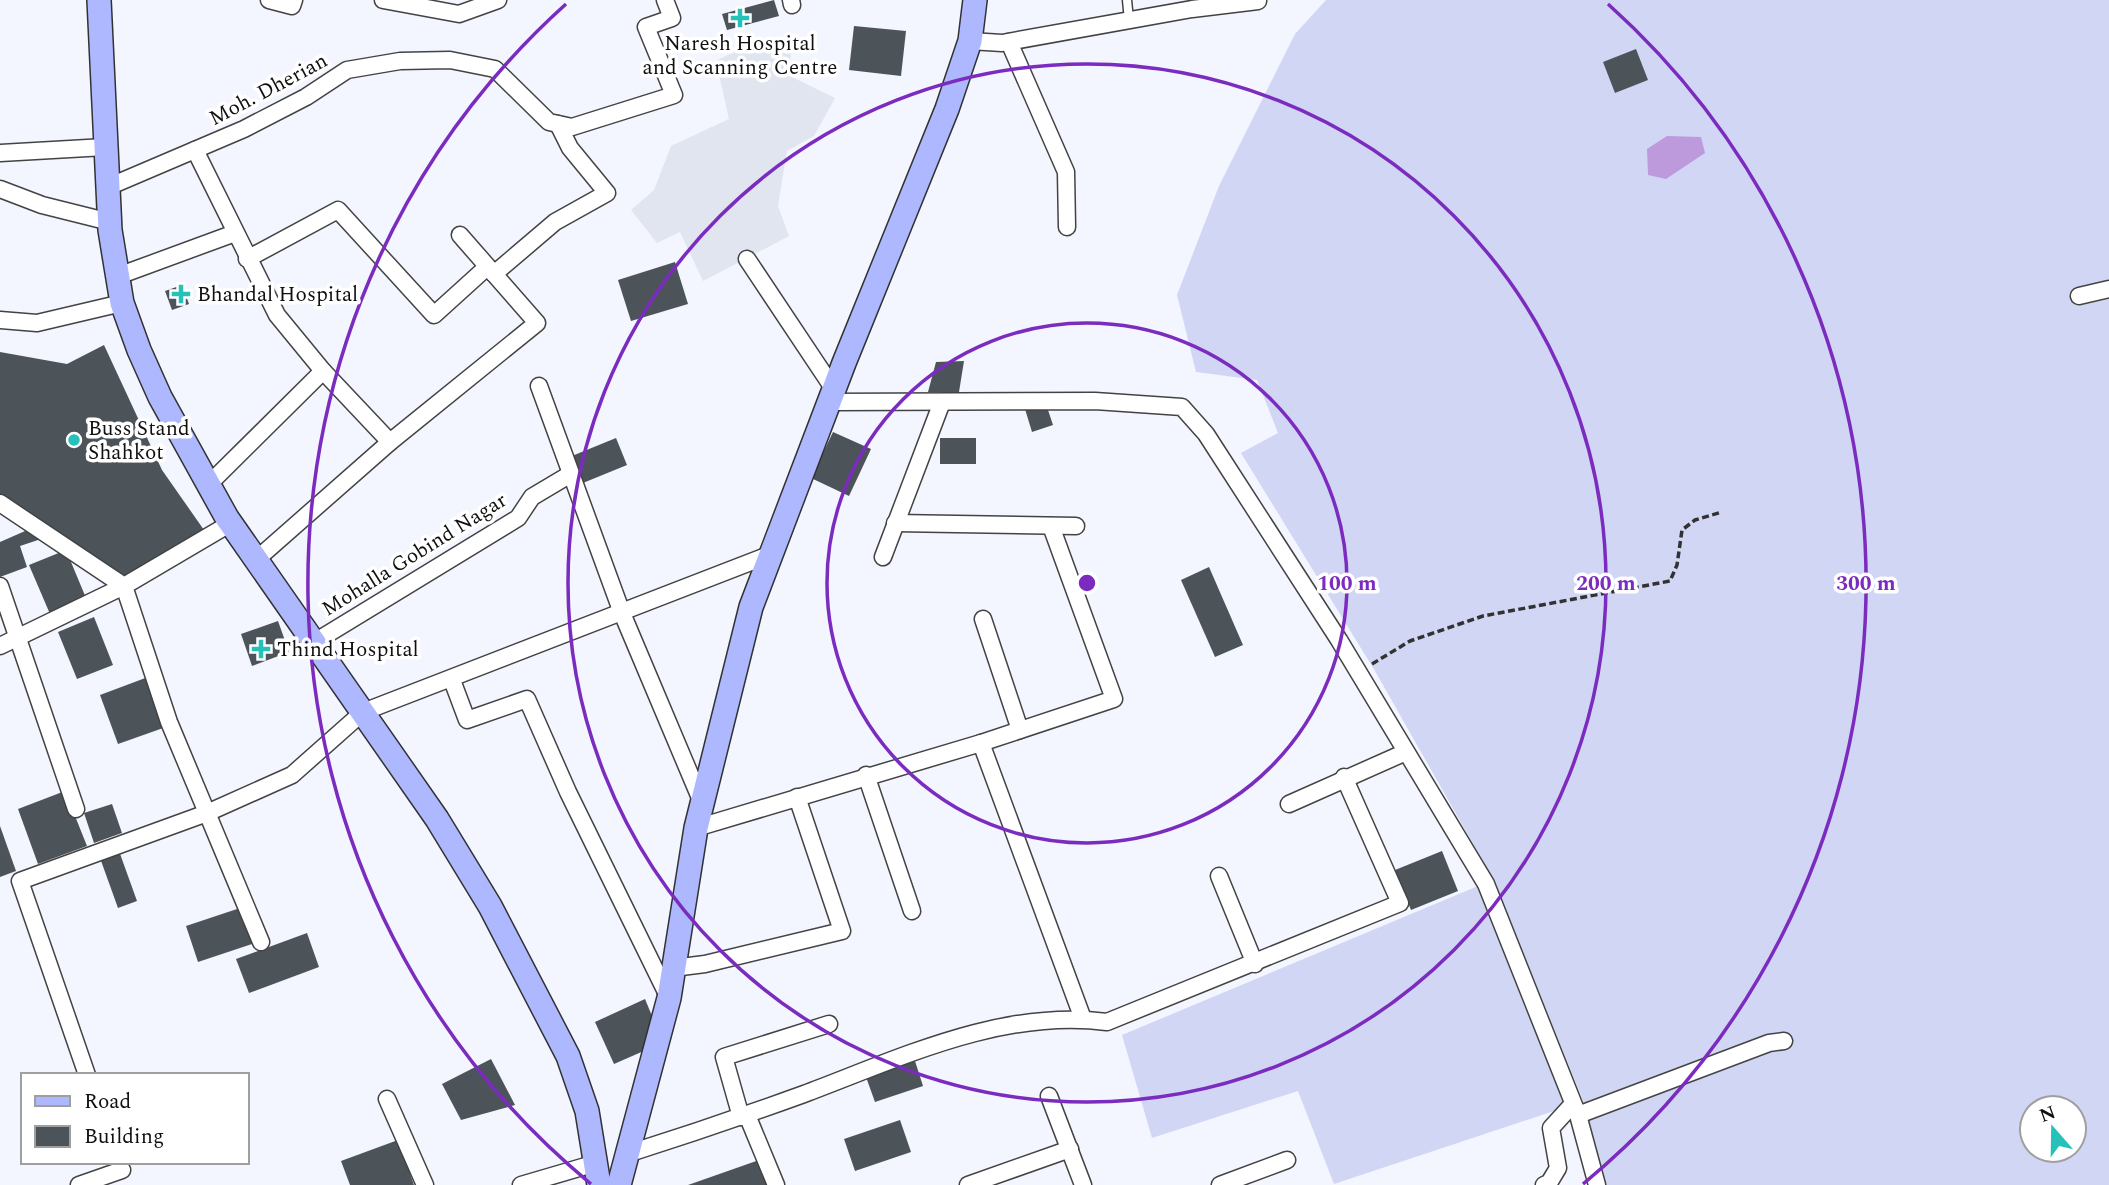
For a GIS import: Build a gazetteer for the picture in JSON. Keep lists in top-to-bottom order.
{
  "streets": {
    "street": ["Moh. Dherian", "Mohalla Gobind Nagar"]
  },
  "places": {
    "health": ["Naresh Hospital and Scanning Centre", "Bhandal Hospital", "Thind Hospital"],
    "other": ["Buss Stand Shahkot"]
  },
  "legend": ["Road", "Building"],
  "north": "top",
  "rings": ["100 m", "200 m", "300 m"]
}
